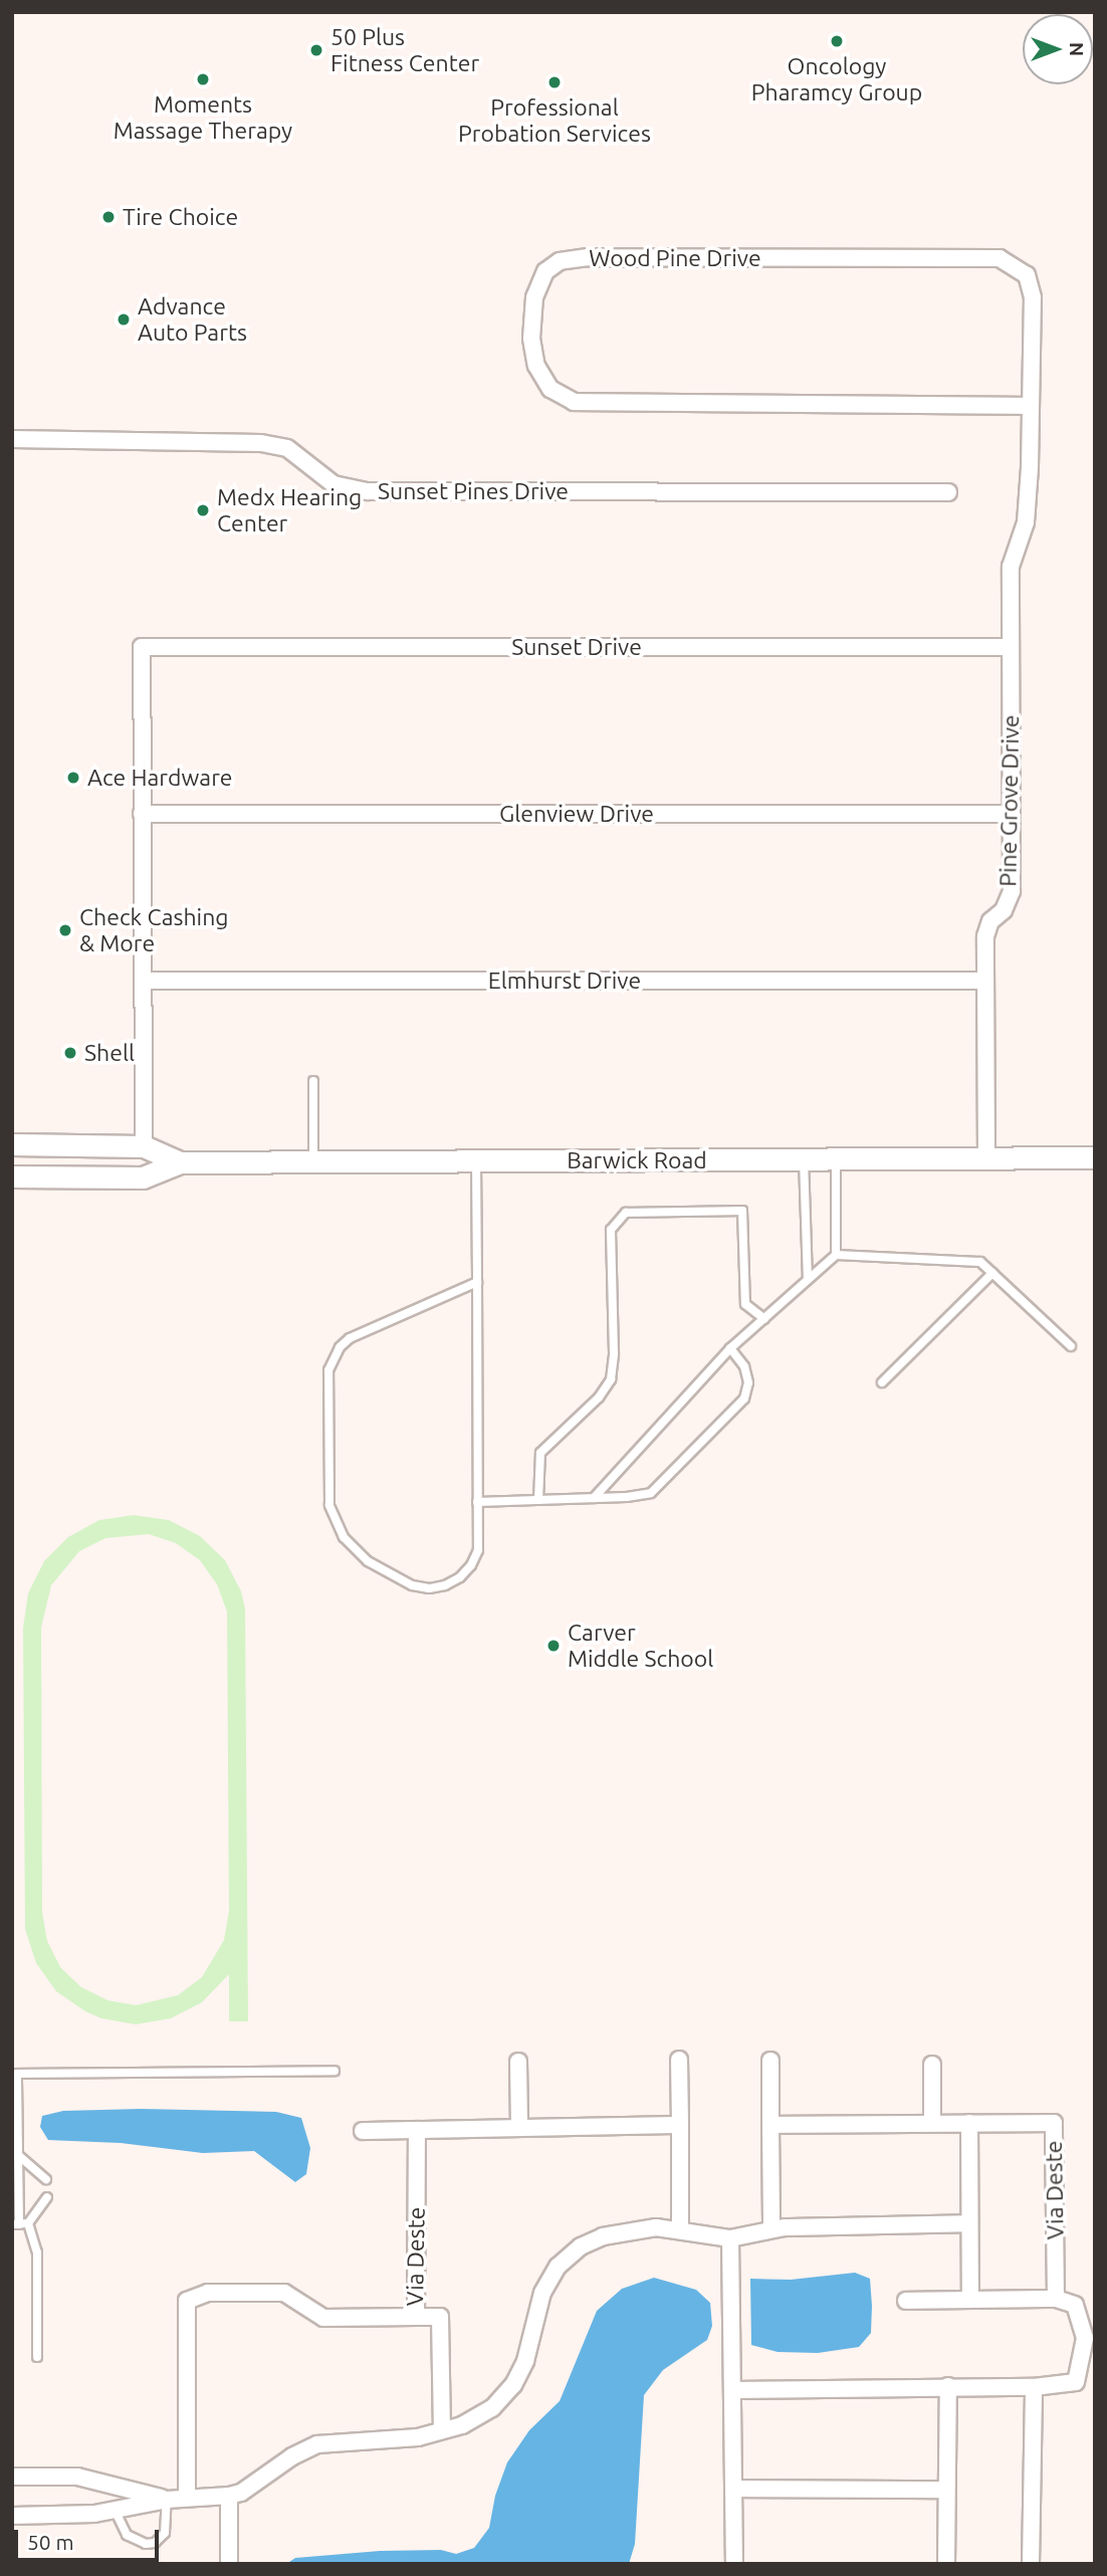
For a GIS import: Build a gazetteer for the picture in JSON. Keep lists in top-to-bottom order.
{
  "streets": {
    "street": [
      "Wood Pine Drive",
      "Sunset Pines Drive",
      "Sunset Drive",
      "Pine Grove Drive",
      "Glenview Drive",
      "Elmhurst Drive",
      "Barwick Road",
      "Via Deste"
    ]
  },
  "crossings": [
    ["Wood Pine Drive", "Sunset Drive"],
    ["Wood Pine Drive", "Pine Grove Drive"],
    ["Sunset Drive", "Pine Grove Drive"],
    ["Sunset Drive", "Glenview Drive"],
    ["Pine Grove Drive", "Glenview Drive"],
    ["Pine Grove Drive", "Elmhurst Drive"],
    ["Pine Grove Drive", "Barwick Road"]
  ],
  "places": [
    "Oncology Pharamcy Group",
    "50 Plus Fitness Center",
    "Moments Massage Therapy",
    "Professional Probation Services",
    "Tire Choice",
    "Advance Auto Parts",
    "Medx Hearing Center",
    "Ace Hardware",
    "Check Cashing & More",
    "Shell",
    "Carver Middle School"
  ],
  "scale_bar": "50 m",
  "north": "right"
}
